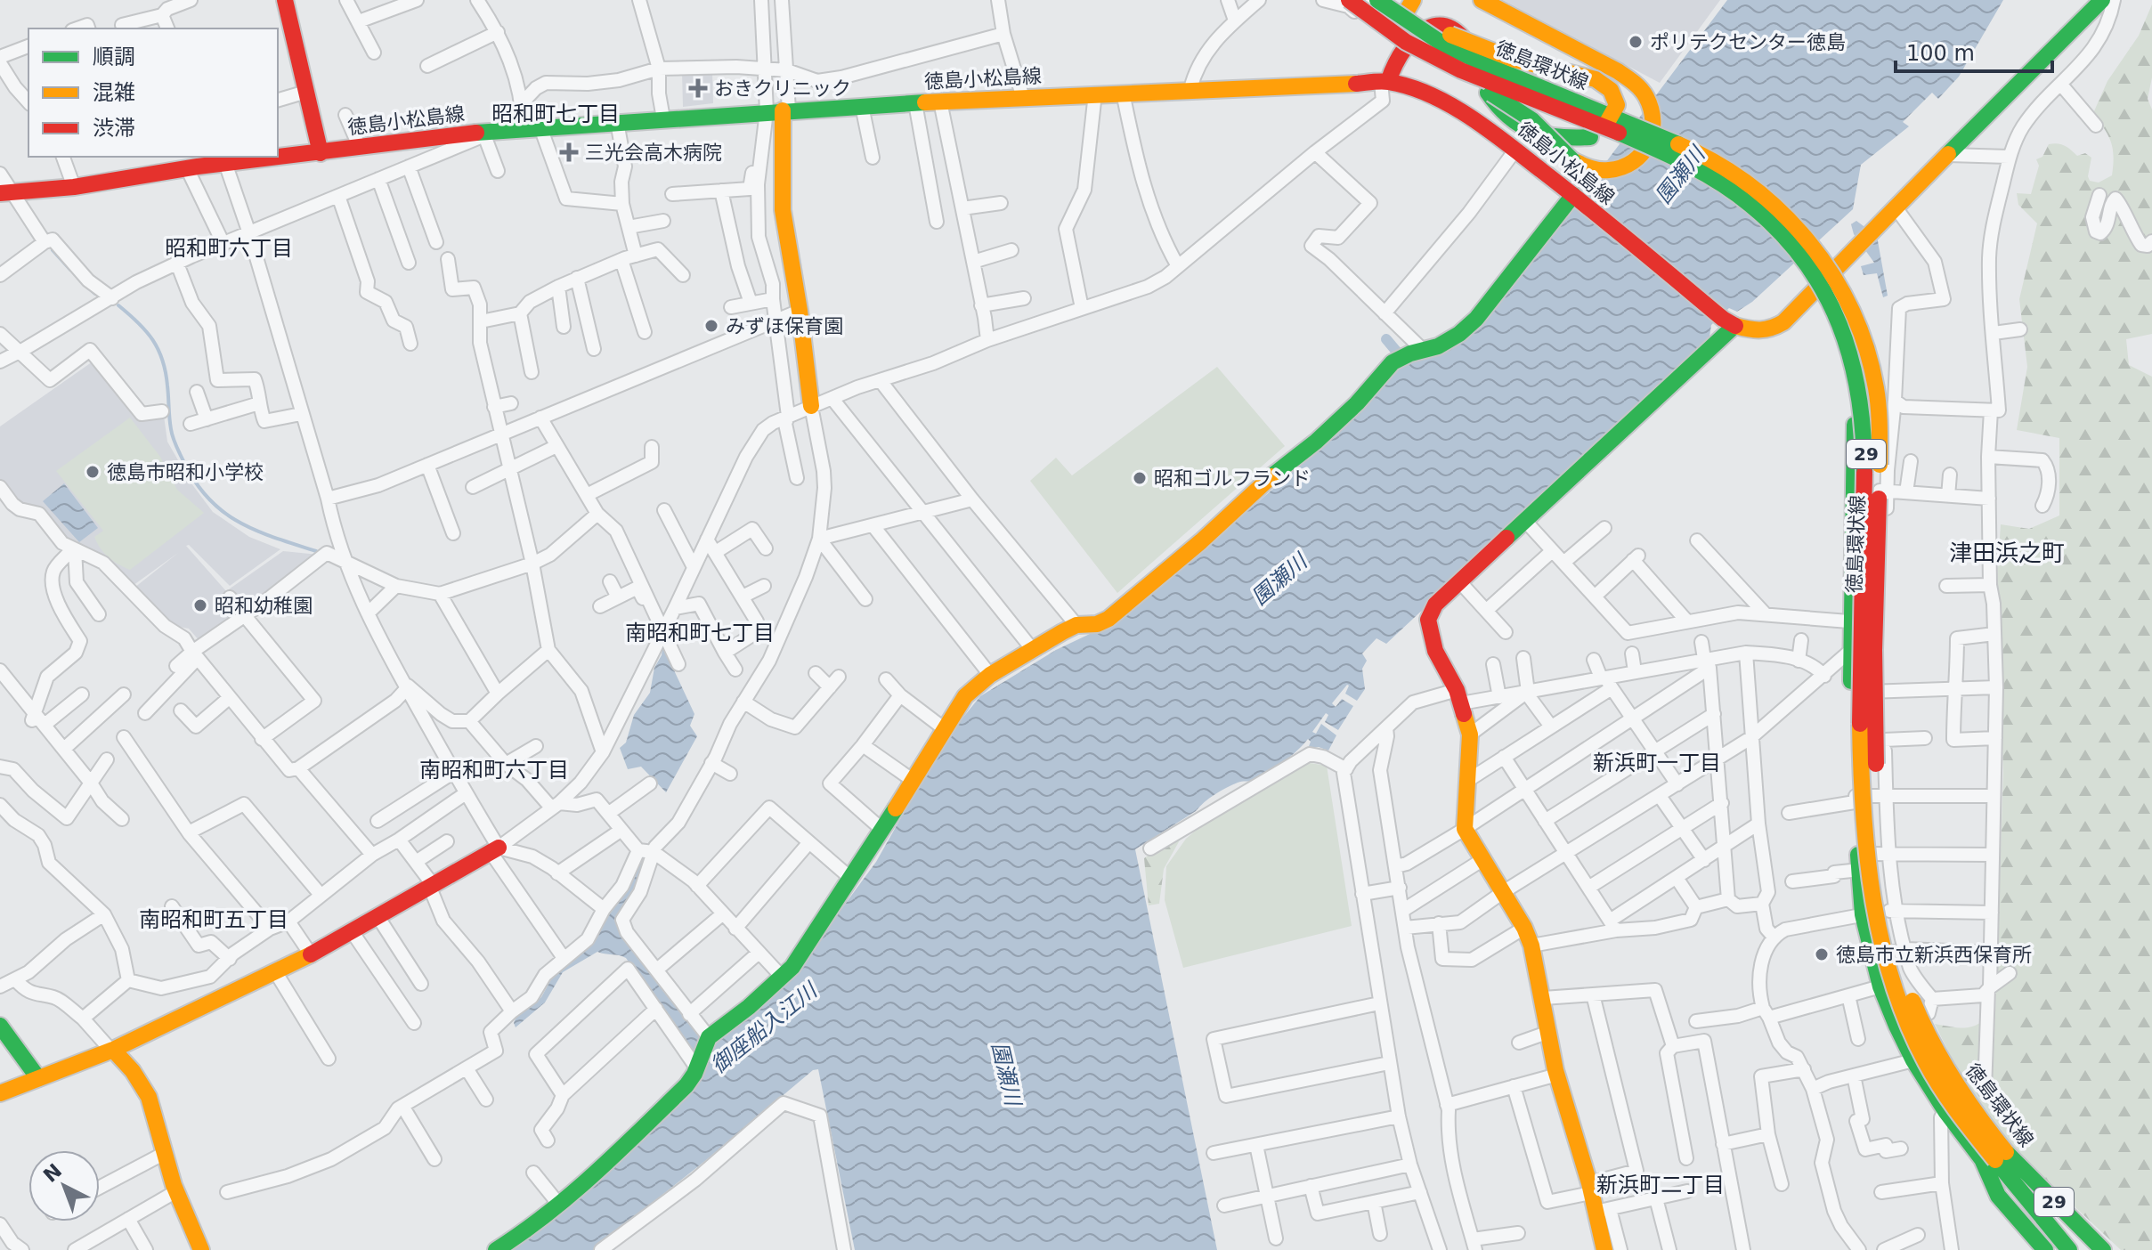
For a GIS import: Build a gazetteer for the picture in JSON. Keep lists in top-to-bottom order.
{
  "streets": {
    "main road": ["徳島環状線", "徳島小松島線", "29"]
  },
  "districts": [
    "昭和町七丁目",
    "昭和町六丁目",
    "津田浜之町",
    "南昭和町七丁目",
    "新浜町一丁目",
    "南昭和町六丁目",
    "南昭和町五丁目",
    "新浜町二丁目"
  ],
  "water": ["園瀬川", "御座船入江川"],
  "places": {
    "other": [
      "ポリテクセンター徳島",
      "みずほ保育園",
      "徳島市昭和小学校",
      "昭和ゴルフランド",
      "昭和幼稚園",
      "徳島市立新浜西保育所"
    ],
    "health": ["おきクリニック", "三光会高木病院"]
  },
  "legend": ["順調", "混雑", "渋滞"],
  "scale_bar": "100 m",
  "north": "top left"
}
